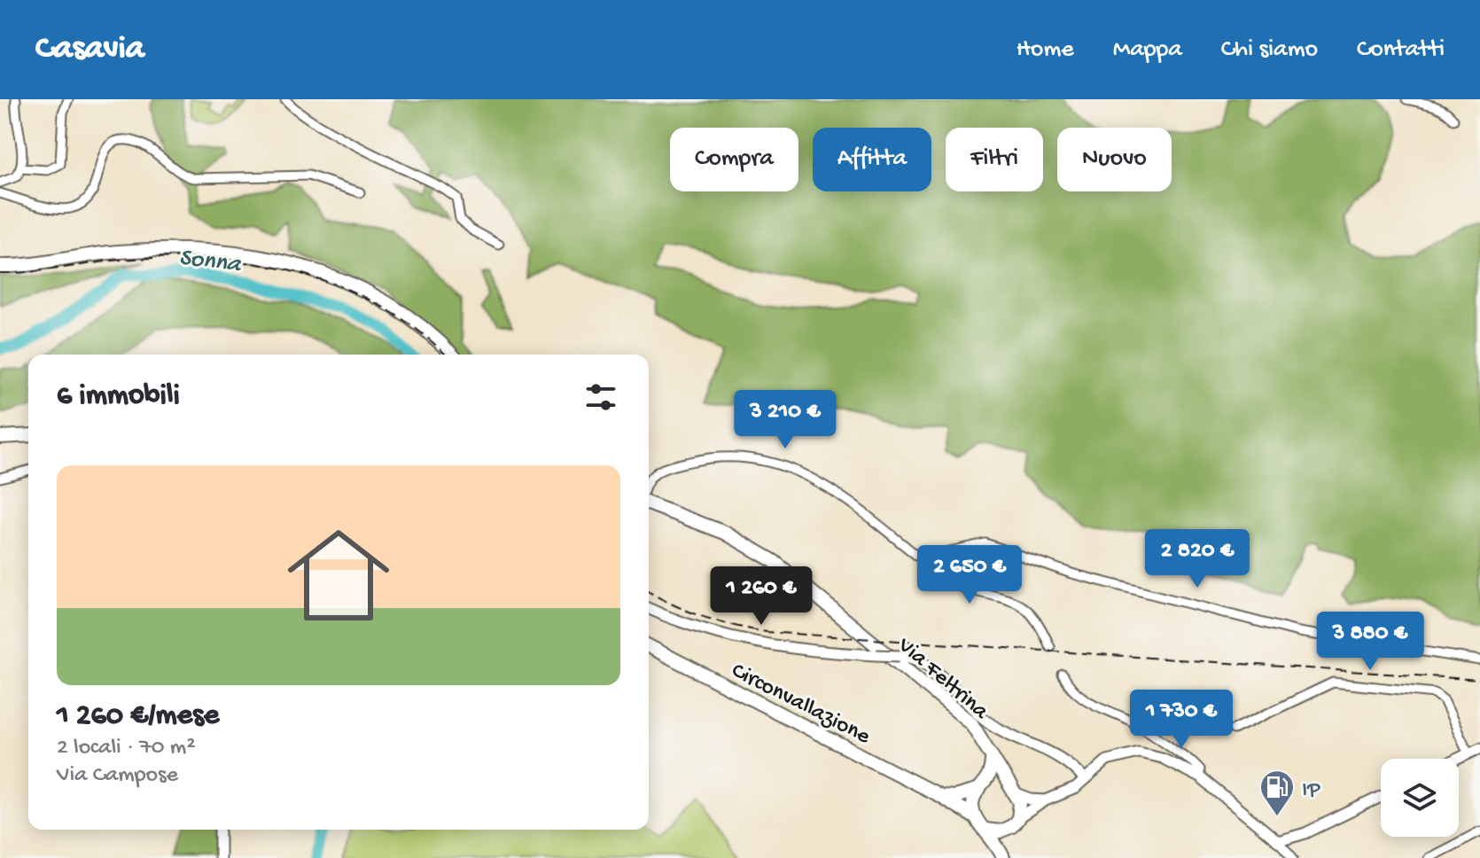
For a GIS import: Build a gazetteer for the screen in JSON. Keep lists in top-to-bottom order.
{
  "streets": {
    "main road": ["Via Feltrina", "Circonvallazione"]
  },
  "crossings": [
    ["Via Feltrina", "Circonvallazione"]
  ],
  "water": ["Sonna"],
  "places": {
    "fuel station": ["IP"]
  },
  "page": {
    "header": "Casavia",
    "nav": [
      "Home",
      "Mappa",
      "Chi siamo",
      "Contatti"
    ],
    "chip": [
      "Compra",
      "Affitta",
      "Filtri",
      "Nuovo"
    ],
    "heading": "6 immobili",
    "price": [
      "3 210 €",
      "2 820 €",
      "2 650 €",
      "1 260 €",
      "3 880 €",
      "1 730 €"
    ],
    "list": [
      {
        "name": "1 260 €/mese",
        "note": "2 locali · 70 m² · Via Campose"
      }
    ]
  }
}
